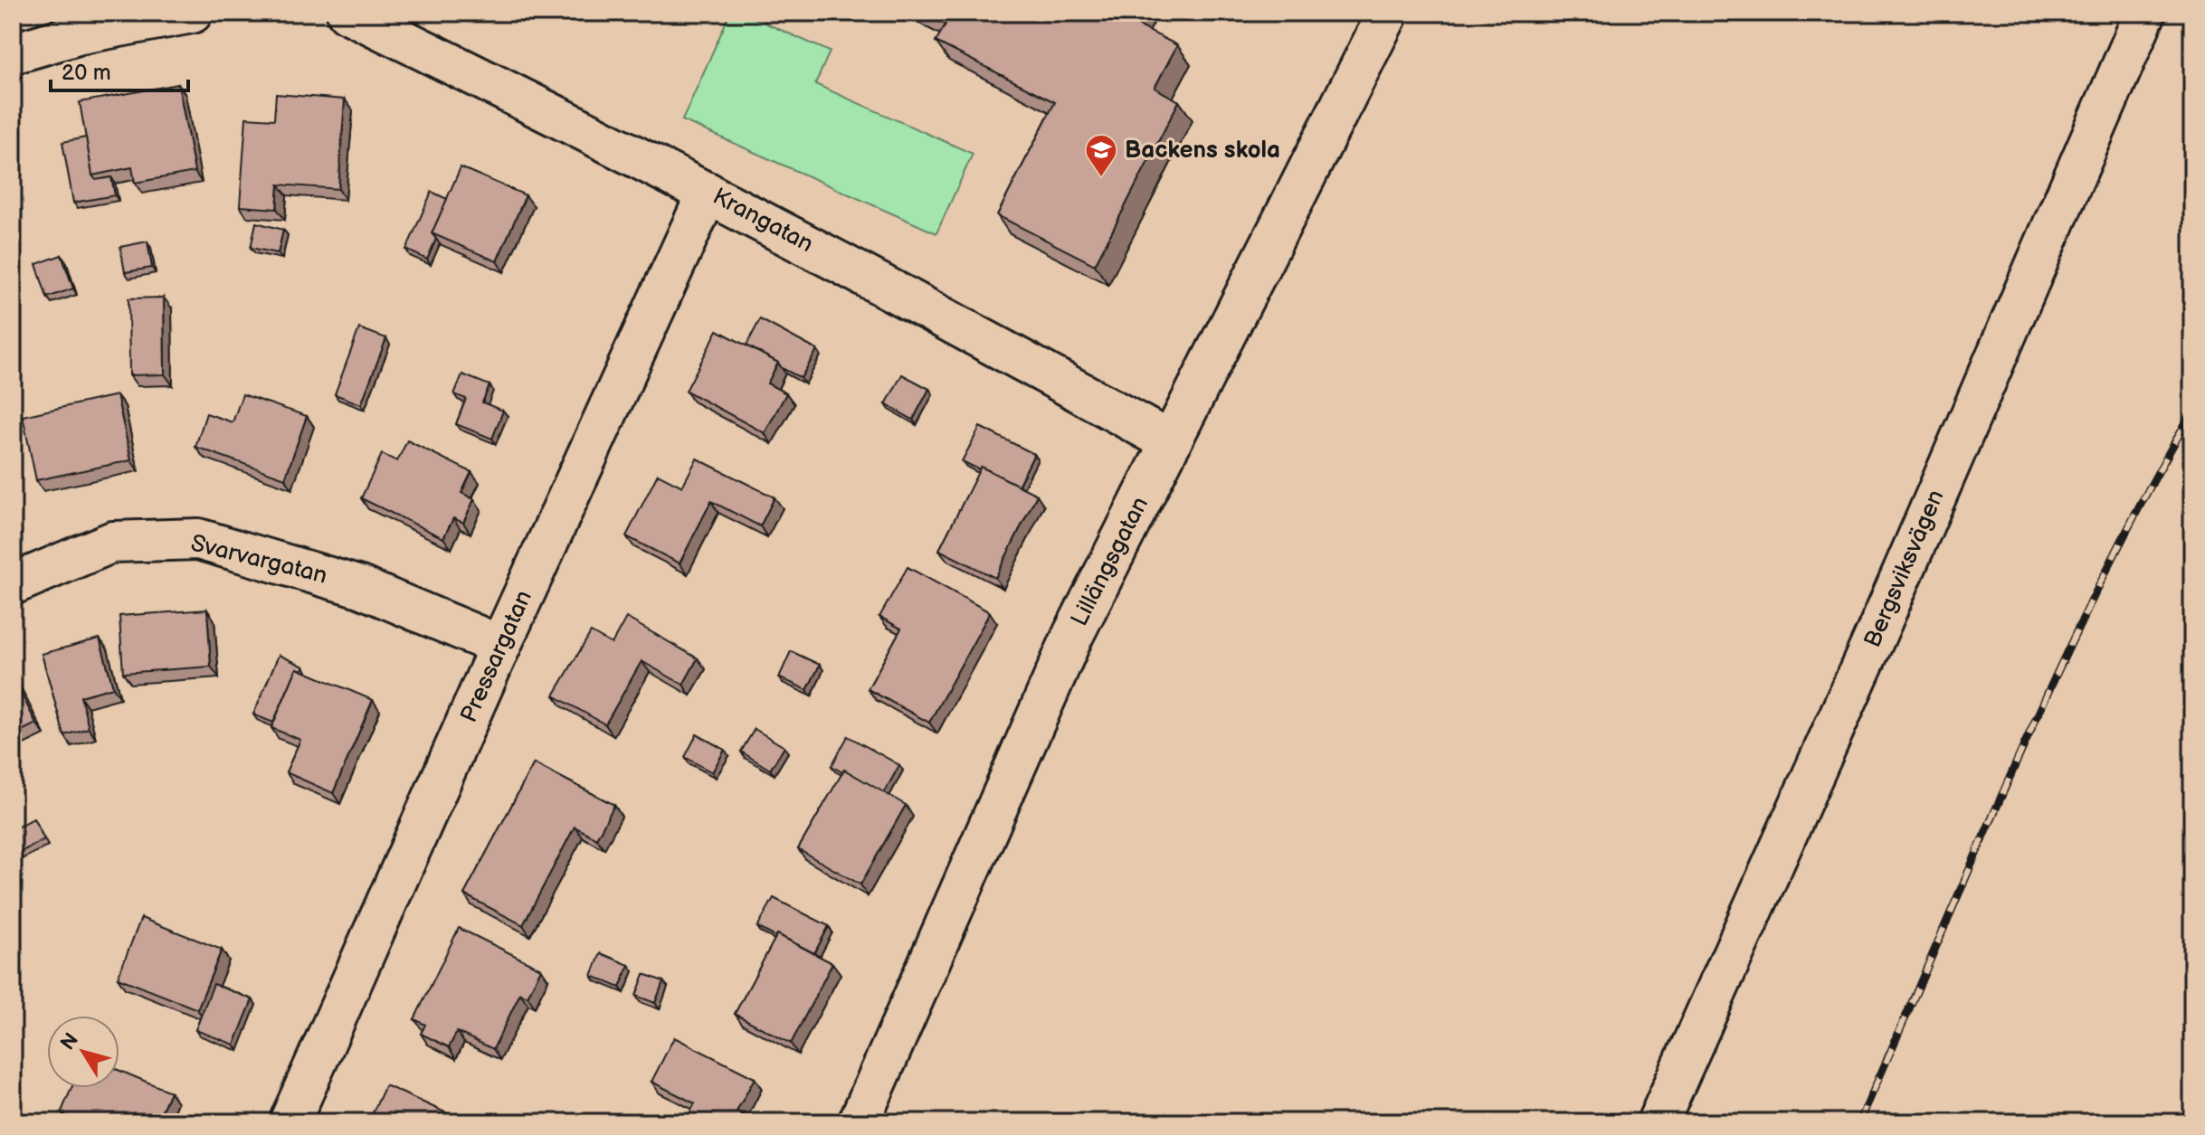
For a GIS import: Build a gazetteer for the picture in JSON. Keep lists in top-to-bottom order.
{
  "streets": {
    "street": [
      "Krangatan",
      "Svarvargatan",
      "Lillängsgatan",
      "Bergsviksvägen",
      "Pressargatan"
    ]
  },
  "crossings": [
    ["Krangatan", "Lillängsgatan"],
    ["Krangatan", "Pressargatan"],
    ["Svarvargatan", "Pressargatan"]
  ],
  "places": {
    "school or university": ["Backens skola"]
  },
  "scale_bar": "20 m",
  "north": "top left"
}
